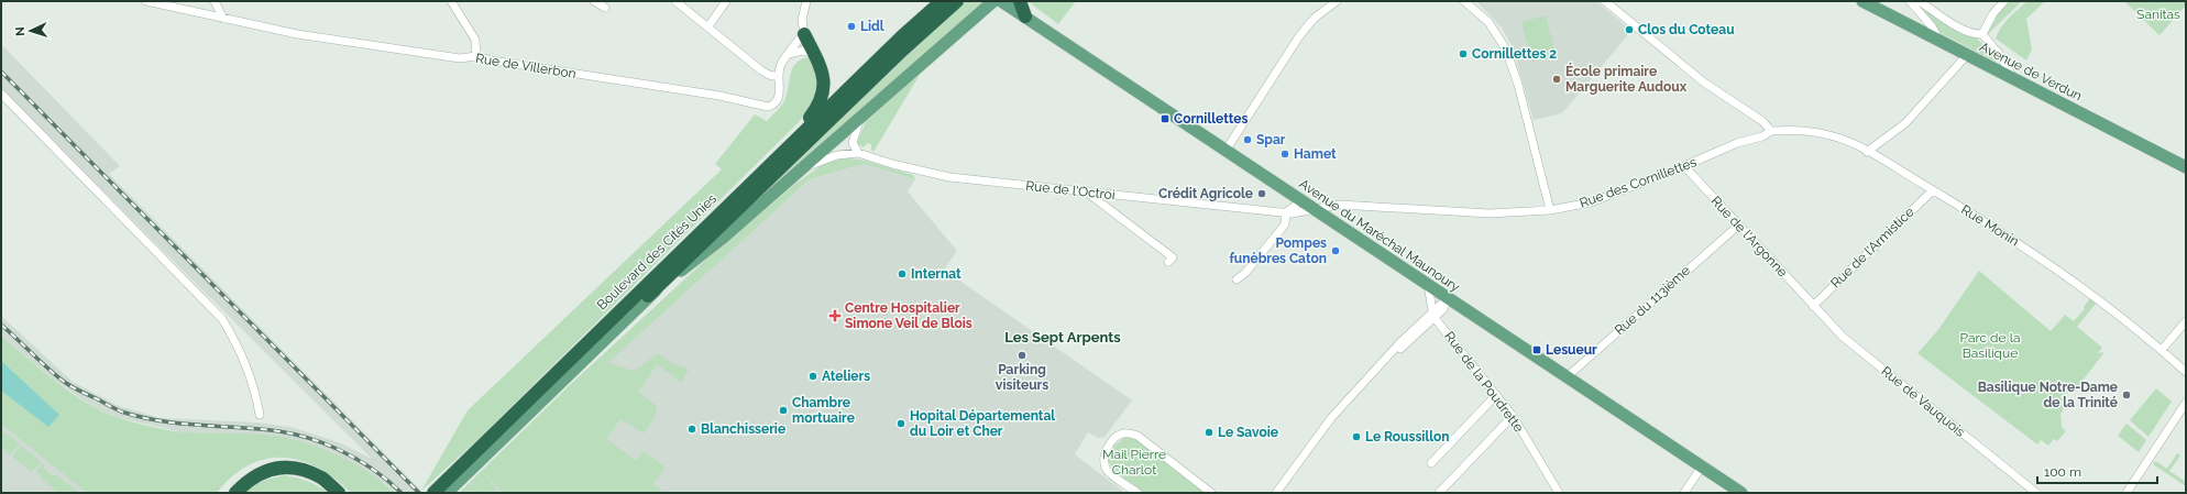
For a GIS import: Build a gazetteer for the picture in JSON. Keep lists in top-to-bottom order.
{
  "streets": {
    "highway": ["Boulevard des Cités Unies"],
    "main road": ["Avenue de Verdun", "Avenue du Maréchal Maunoury"],
    "street": [
      "Rue de Villerbon",
      "Rue des Cornillettes",
      "Rue de l'Octroi",
      "Rue Monin",
      "Rue de l'Argonne",
      "Rue de l'Armistice",
      "Rue du 113ième",
      "Rue de la Poudrette",
      "Rue de Vauquois"
    ]
  },
  "crossings": [
    ["Rue des Cornillettes", "Rue de l'Octroi"],
    ["Rue des Cornillettes", "Rue Monin"],
    ["Rue des Cornillettes", "Avenue du Maréchal Maunoury"],
    ["Rue des Cornillettes", "Rue de l'Argonne"],
    ["Rue de l'Octroi", "Avenue du Maréchal Maunoury"],
    ["Rue Monin", "Rue de l'Armistice"],
    ["Avenue du Maréchal Maunoury", "Rue du 113ième"],
    ["Rue de l'Argonne", "Rue de l'Armistice"],
    ["Rue de l'Argonne", "Rue du 113ième"],
    ["Rue de l'Argonne", "Rue de Vauquois"],
    ["Rue de l'Armistice", "Rue de Vauquois"]
  ],
  "districts": ["Les Sept Arpents"],
  "parks": ["Sanitas", "Parc de la Basilique", "Mail Pierre Charlot"],
  "places": {
    "other": [
      "Lidl",
      "Clos du Coteau",
      "Cornillettes 2",
      "École primaire Marguerite Audoux",
      "Spar",
      "Hamet",
      "Crédit Agricole",
      "Pompes funèbres Caton",
      "Internat",
      "Parking visiteurs",
      "Ateliers",
      "Basilique Notre-Dame de la Trinité",
      "Chambre mortuaire",
      "Hopital Départemental du Loir et Cher",
      "Blanchisserie",
      "Le Savoie",
      "Le Roussillon"
    ],
    "transit": ["Cornillettes", "Lesueur"],
    "health": ["Centre Hospitalier Simone Veil de Blois"]
  },
  "scale_bar": "100 m",
  "north": "left"
}
